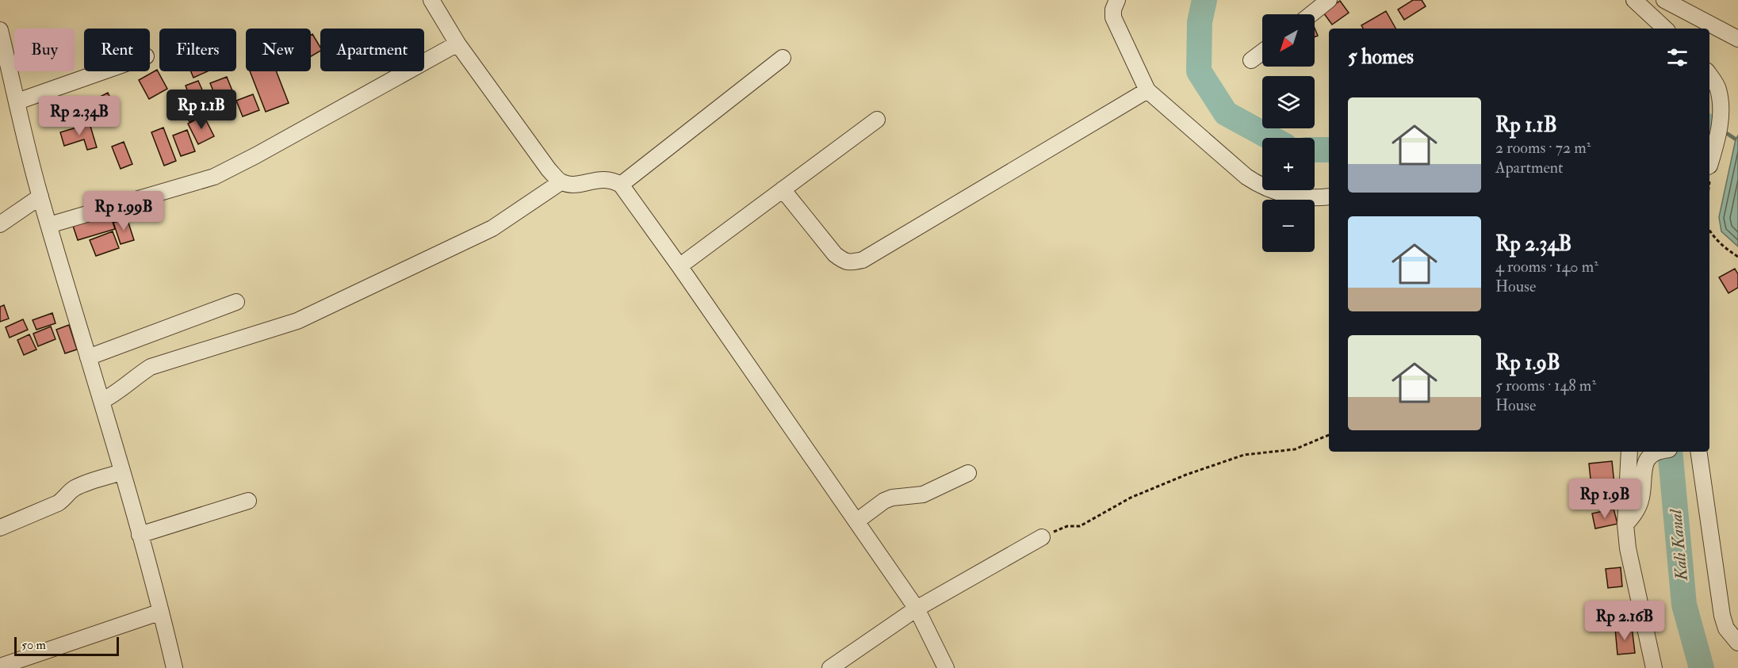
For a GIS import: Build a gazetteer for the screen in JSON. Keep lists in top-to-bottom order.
{
  "water": ["Kali Kanal"],
  "scale_bar": "50 m",
  "north": "bottom left",
  "page": {
    "map_buttons": ["+", "−"],
    "chip": [
      "Buy",
      "Rent",
      "Filters",
      "New",
      "Apartment"
    ],
    "heading": "5 homes",
    "list": [
      {
        "name": "Rp 1.1B",
        "note": "2 rooms · 72 m² · Apartment"
      },
      {
        "name": "Rp 2.34B",
        "note": "4 rooms · 140 m² · House"
      },
      {
        "name": "Rp 1.9B",
        "note": "5 rooms · 148 m² · House"
      }
    ],
    "price": [
      "Rp 1.1B",
      "Rp 2.34B",
      "Rp 1.99B",
      "Rp 1.9B",
      "Rp 2.16B"
    ],
    "scale": "50 m"
  }
}
